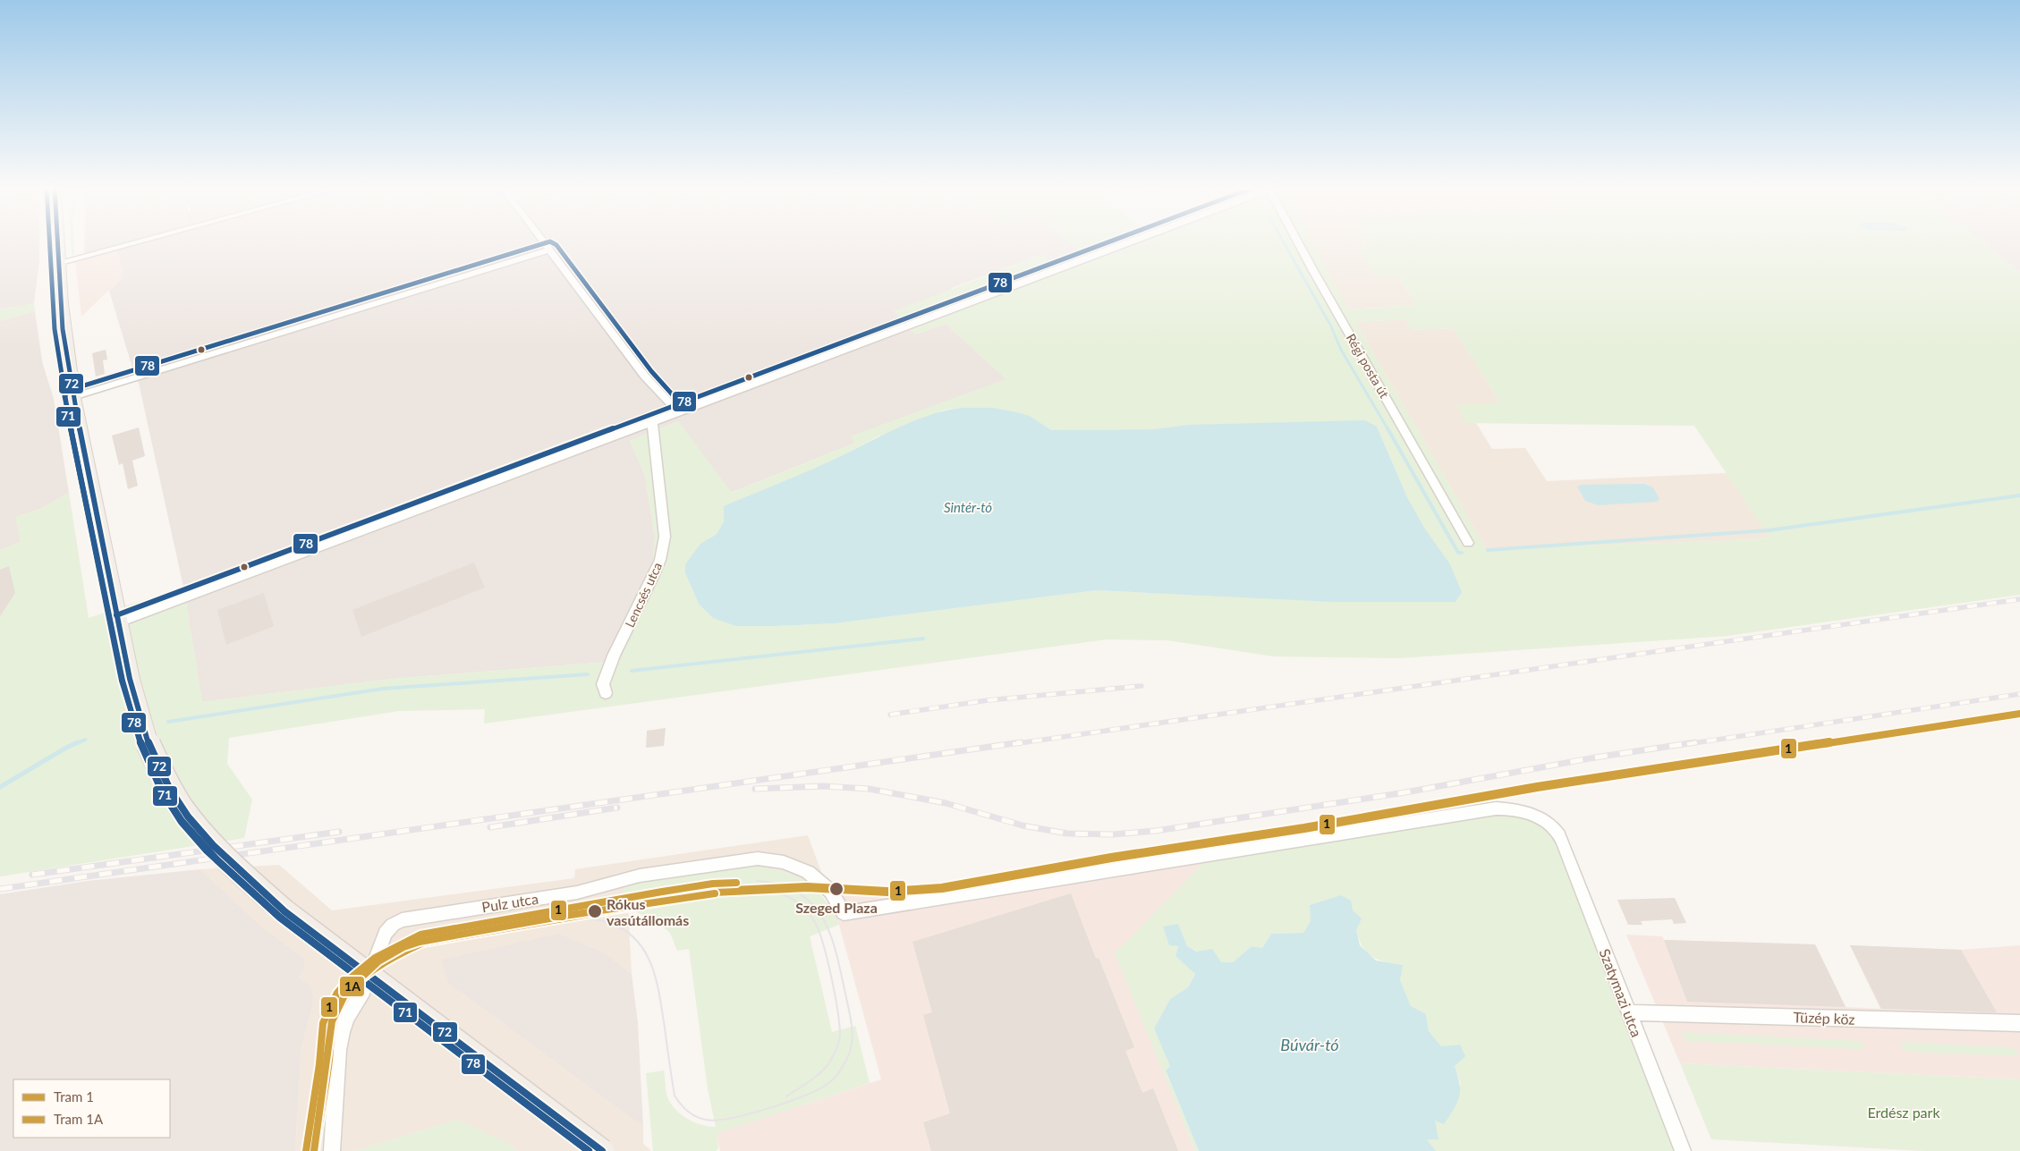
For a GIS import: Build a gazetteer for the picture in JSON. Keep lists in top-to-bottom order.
{
  "streets": {
    "street": [
      "Régi posta út",
      "Lencsés utca",
      "Pulz utca",
      "Szatymazi utca",
      "Tüzép köz"
    ]
  },
  "crossings": [
    ["Pulz utca", "Szatymazi utca"],
    ["Szatymazi utca", "Tüzép köz"]
  ],
  "water": ["Sintér-tó", "Búvár-tó"],
  "parks": ["Erdész park"],
  "places": ["Szeged Plaza", "Rókus vasútállomás"],
  "lines": [
    "transit line 72",
    "transit line 71",
    "transit line 78",
    "rail line 1",
    "tram line 1",
    "tram line 1A"
  ],
  "legend": ["Tram 1", "Tram 1A"]
}
